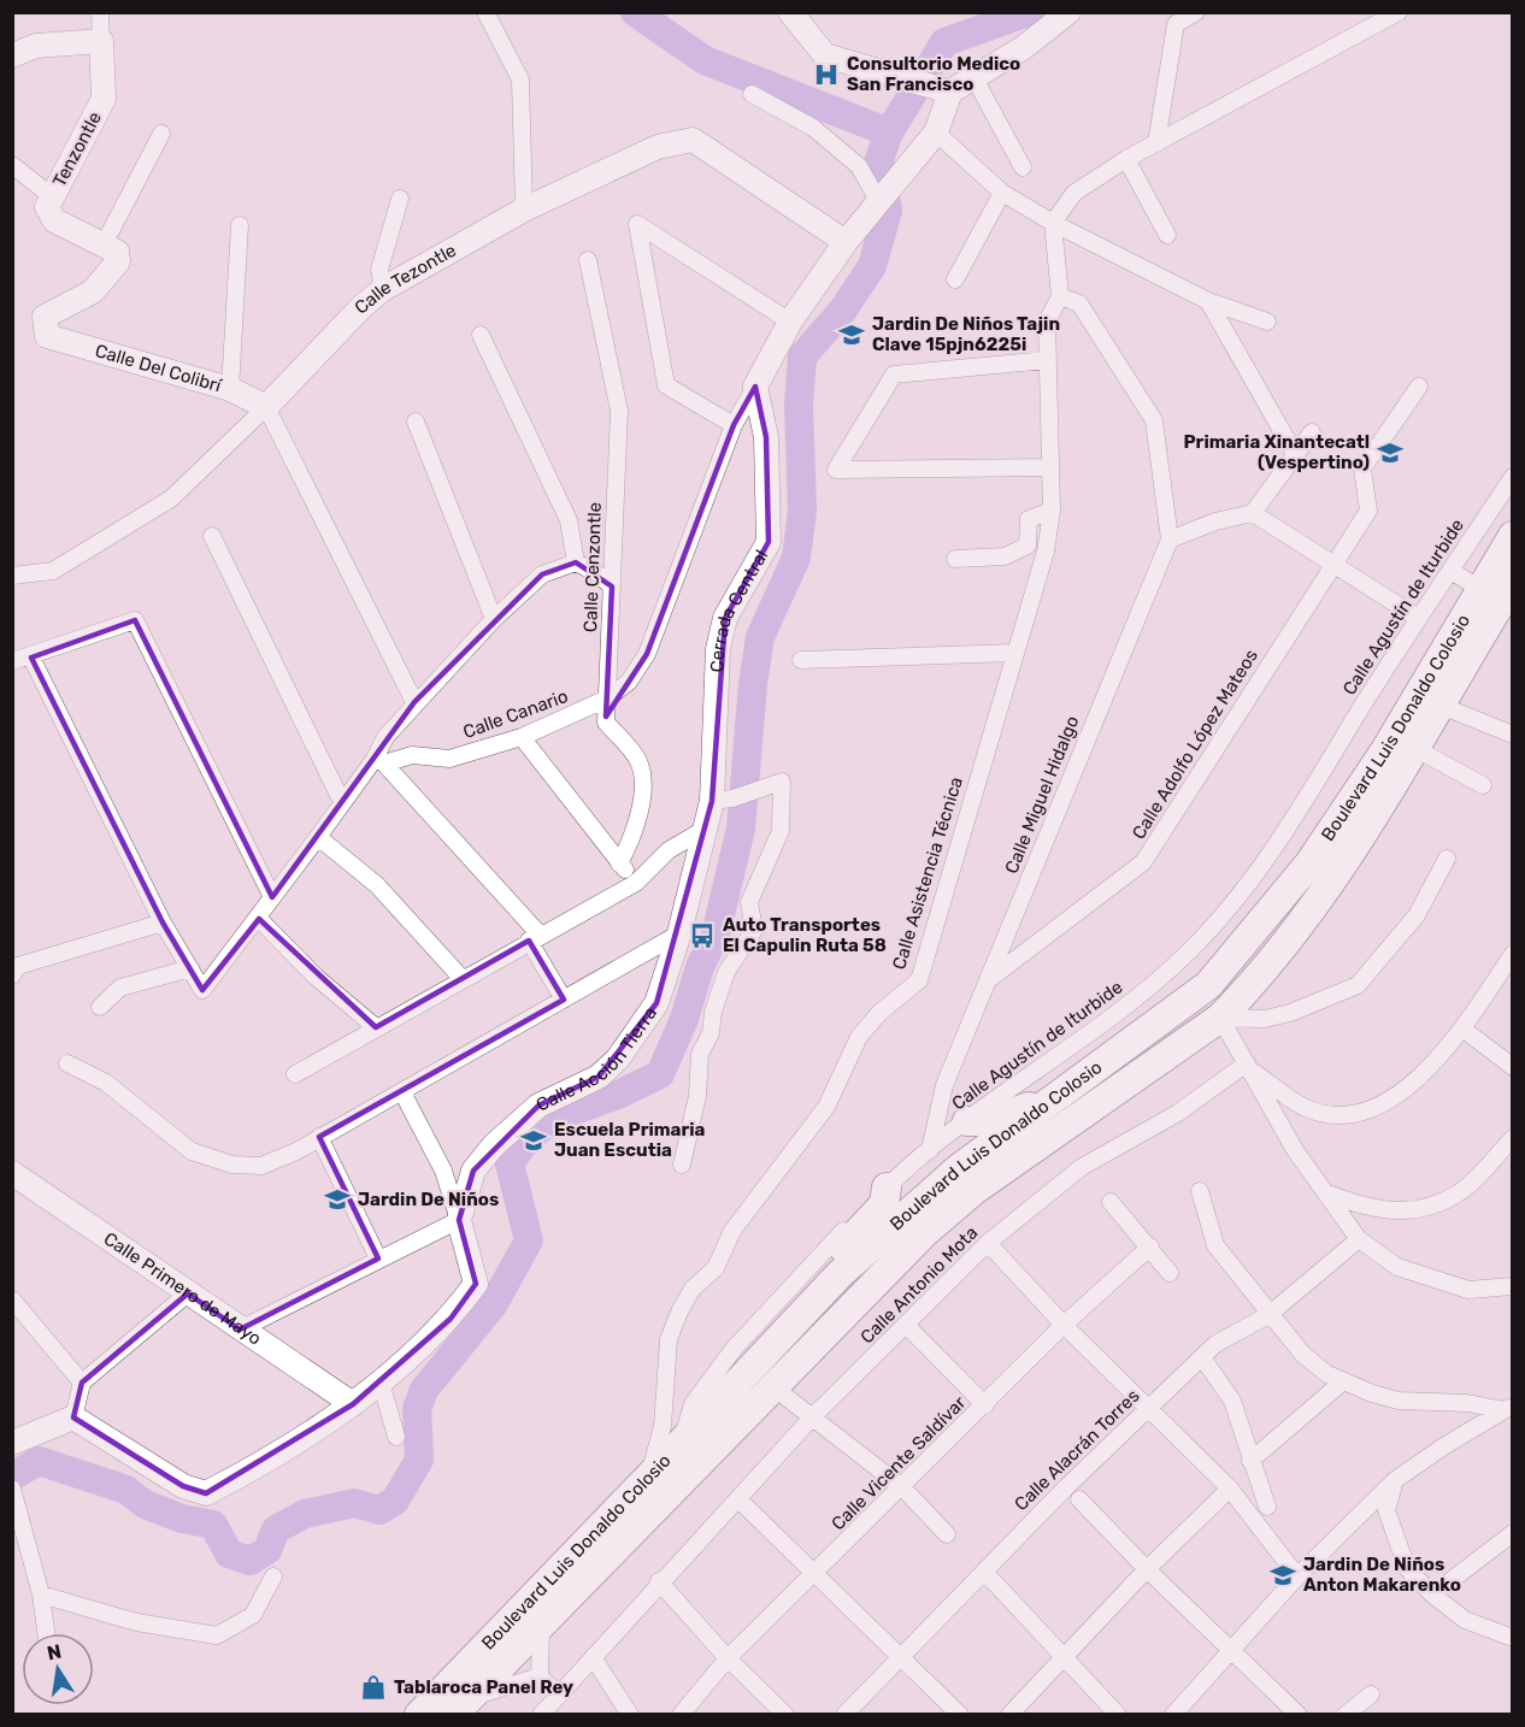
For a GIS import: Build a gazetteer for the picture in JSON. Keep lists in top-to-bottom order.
{
  "streets": {
    "highway": ["Boulevard Luis Donaldo Colosio"],
    "street": [
      "Tenzontle",
      "Calle Tezontle",
      "Calle Del Colibrí",
      "Calle Cenzontle",
      "Calle Agustín de Iturbide",
      "Cerrada Central",
      "Calle Canario",
      "Calle Adolfo López Mateos",
      "Calle Miguel Hidalgo",
      "Calle Asistencia Técnica",
      "Calle Acción Tierra",
      "Calle Antonio Mota",
      "Calle Primero de Mayo",
      "Calle Alacrán Torres",
      "Calle Vicente Saldívar"
    ]
  },
  "crossings": [
    ["Tenzontle", "Calle Del Colibrí"],
    ["Calle Tezontle", "Calle Del Colibrí"],
    ["Calle Cenzontle", "Calle Canario"],
    ["Calle Agustín de Iturbide", "Boulevard Luis Donaldo Colosio"],
    ["Calle Agustín de Iturbide", "Calle Miguel Hidalgo"],
    ["Cerrada Central", "Calle Canario"],
    ["Cerrada Central", "Calle Acción Tierra"],
    ["Boulevard Luis Donaldo Colosio", "Calle Asistencia Técnica"],
    ["Calle Adolfo López Mateos", "Calle Miguel Hidalgo"]
  ],
  "places": {
    "hospital": ["Consultorio Medico San Francisco"],
    "school or university": [
      "Jardin De Niños Tajin Clave 15pjn6225i",
      "Primaria Xinantecatl (Vespertino)",
      "Escuela Primaria Juan Escutia",
      "Jardin De Niños",
      "Jardin De Niños Anton Makarenko"
    ],
    "bus stop": ["Auto Transportes El Capulin Ruta 58"],
    "shop": ["Tablaroca Panel Rey"]
  },
  "north": "top"
}
